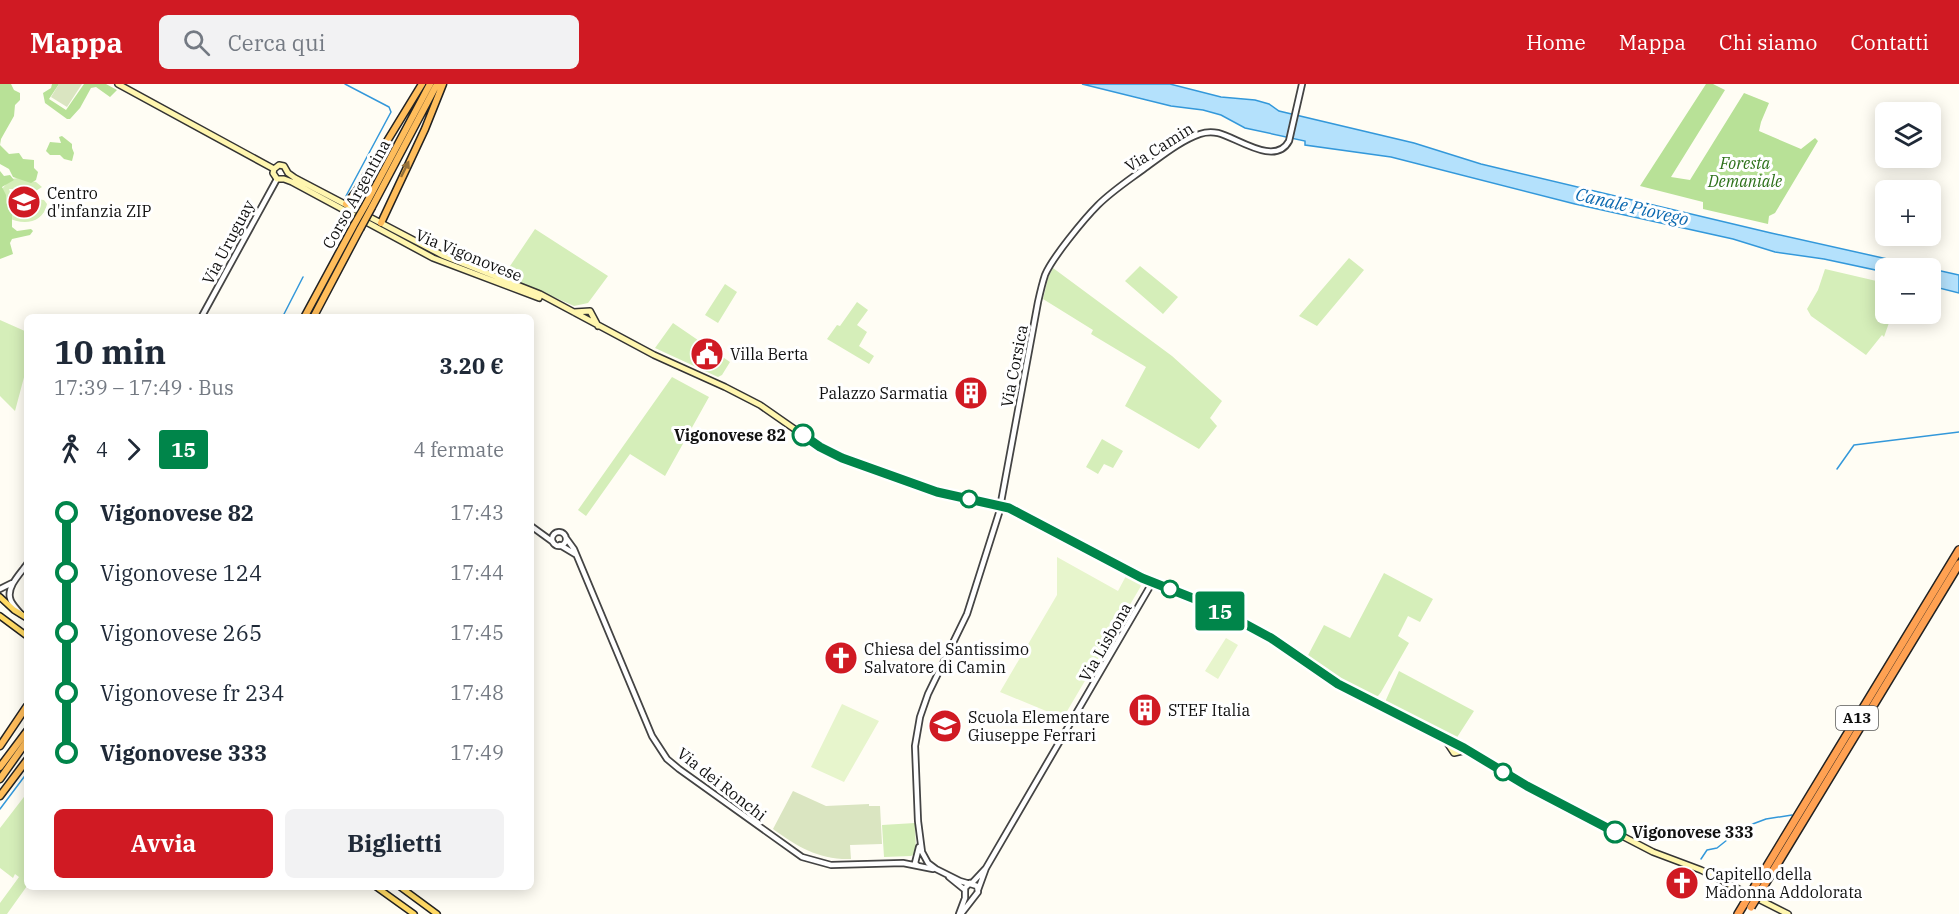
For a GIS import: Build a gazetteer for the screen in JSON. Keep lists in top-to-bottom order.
{
  "streets": {
    "highway": ["Corso Argentina", "A13"],
    "main road": ["Via Vigonovese"],
    "street": [
      "Via Camin",
      "Via Uruguay",
      "Via Corsica",
      "Via Lisbona",
      "Via dei Ronchi"
    ]
  },
  "crossings": [
    ["Via Camin", "Via Corsica"],
    ["Via Uruguay", "Via Vigonovese"],
    ["Via Vigonovese", "Via Corsica"],
    ["Via Vigonovese", "Via Lisbona"]
  ],
  "water": ["Canale Piovego"],
  "parks": ["Foresta Demaniale"],
  "places": {
    "school or university": ["Centro d'infanzia ZIP", "Scuola Elementare Giuseppe Ferrari"],
    "public building": ["Villa Berta"],
    "building": ["Palazzo Sarmatia", "STEF Italia"],
    "other": ["Vigonovese 82", "Vigonovese 333"],
    "church": ["Chiesa del Santissimo Salvatore di Camin", "Capitello della Madonna Addolorata"]
  },
  "lines": ["bus line 15"],
  "page": {
    "header": "Mappa",
    "search": "Cerca qui",
    "nav": [
      "Home",
      "Mappa",
      "Chi siamo",
      "Contatti"
    ],
    "on_map": "15",
    "map_buttons": ["+", "−"],
    "heading": ["10 min", "17:39 – 17:49 · Bus", "3.20 €"],
    "legs": ["4", "15", "4 fermate"],
    "list": [
      {
        "name": "Vigonovese 82",
        "value": "17:43"
      },
      {
        "name": "Vigonovese 124",
        "value": "17:44"
      },
      {
        "name": "Vigonovese 265",
        "value": "17:45"
      },
      {
        "name": "Vigonovese fr 234",
        "value": "17:48"
      },
      {
        "name": "Vigonovese 333",
        "value": "17:49"
      }
    ],
    "buttons": ["Avvia", "Biglietti"]
  }
}
